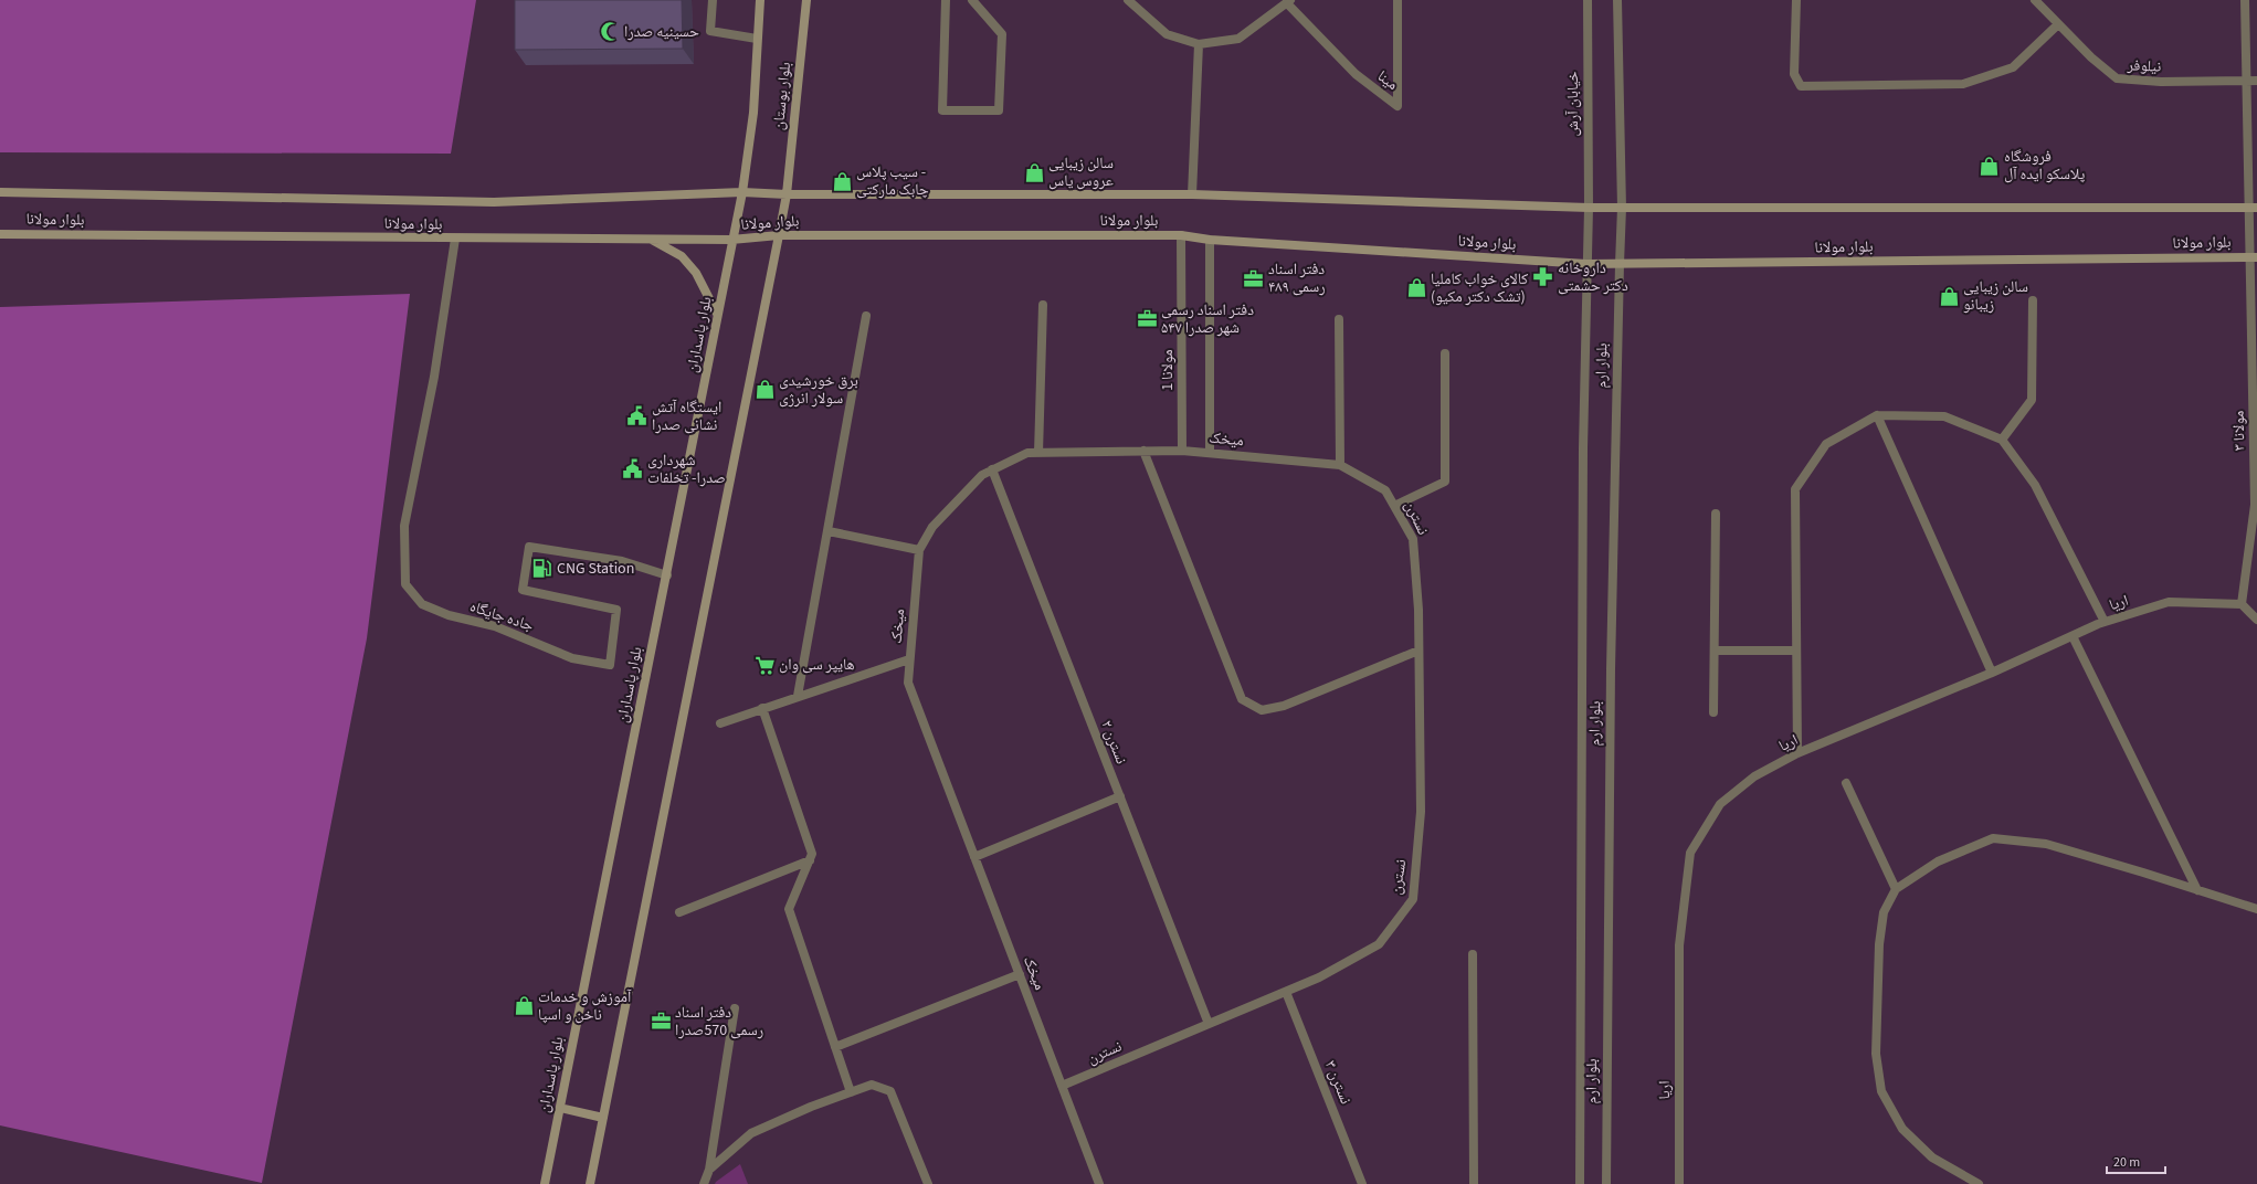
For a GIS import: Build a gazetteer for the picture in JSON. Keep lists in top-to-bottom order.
{
  "streets": {
    "main road": ["بلوار بوستان", "بلوار مولانا", "بلوار پاسداران"],
    "street": [
      "نیلوفر",
      "مینا",
      "خیابان آرش",
      "بلوار ارم",
      "مولانا 1",
      "مولانا ۳",
      "میخک",
      "نسترن",
      "اریا",
      "جاده جایگاه",
      "نسترن ۲",
      "نسترن ۳"
    ]
  },
  "crossings": [
    ["نیلوفر", "مولانا ۳"],
    ["بلوار بوستان", "بلوار مولانا"],
    ["بلوار بوستان", "بلوار پاسداران"],
    ["خیابان آرش", "بلوار مولانا"],
    ["خیابان آرش", "بلوار ارم"],
    ["بلوار مولانا", "بلوار پاسداران"],
    ["بلوار مولانا", "بلوار ارم"],
    ["بلوار مولانا", "مولانا 1"],
    ["بلوار مولانا", "مولانا ۳"],
    ["بلوار مولانا", "جاده جایگاه"],
    ["بلوار پاسداران", "جاده جایگاه"],
    ["مولانا 1", "میخک"],
    ["مولانا ۳", "اریا"],
    ["میخک", "نسترن"],
    ["میخک", "نسترن ۲"],
    ["نسترن", "نسترن ۲"],
    ["نسترن", "نسترن ۳"]
  ],
  "places": {
    "mosque": ["حسینیه صدرا"],
    "shop": [
      "فروشگاه پلاسکو ایده آل",
      "سالن زیبایی عروس یاس",
      "سیب پلاس - چابک مارکتی",
      "کالای خواب کاملیا (تشک دکتر مکیو)",
      "سالن‌ زیبایی زیبانو",
      "برق خورشیدی سولار انرژی",
      "آموزش و خدمات ناخن و اسپا"
    ],
    "pharmacy": ["داروخانه دکتر حشمتی"],
    "office": ["دفتر اسناد رسمی ۴۸۹", "دفتر اسناد رسمی ۵۴۷ شهر صدرا", "دفتر اسناد رسمی 570صدرا"],
    "public building": ["ایستگاه آتش نشانی صدرا", "شهرداری صدرا- تخلفات"],
    "fuel station": ["CNG Station"],
    "supermarket": ["هایپر سی وان"]
  },
  "scale_bar": "20 m"
}
